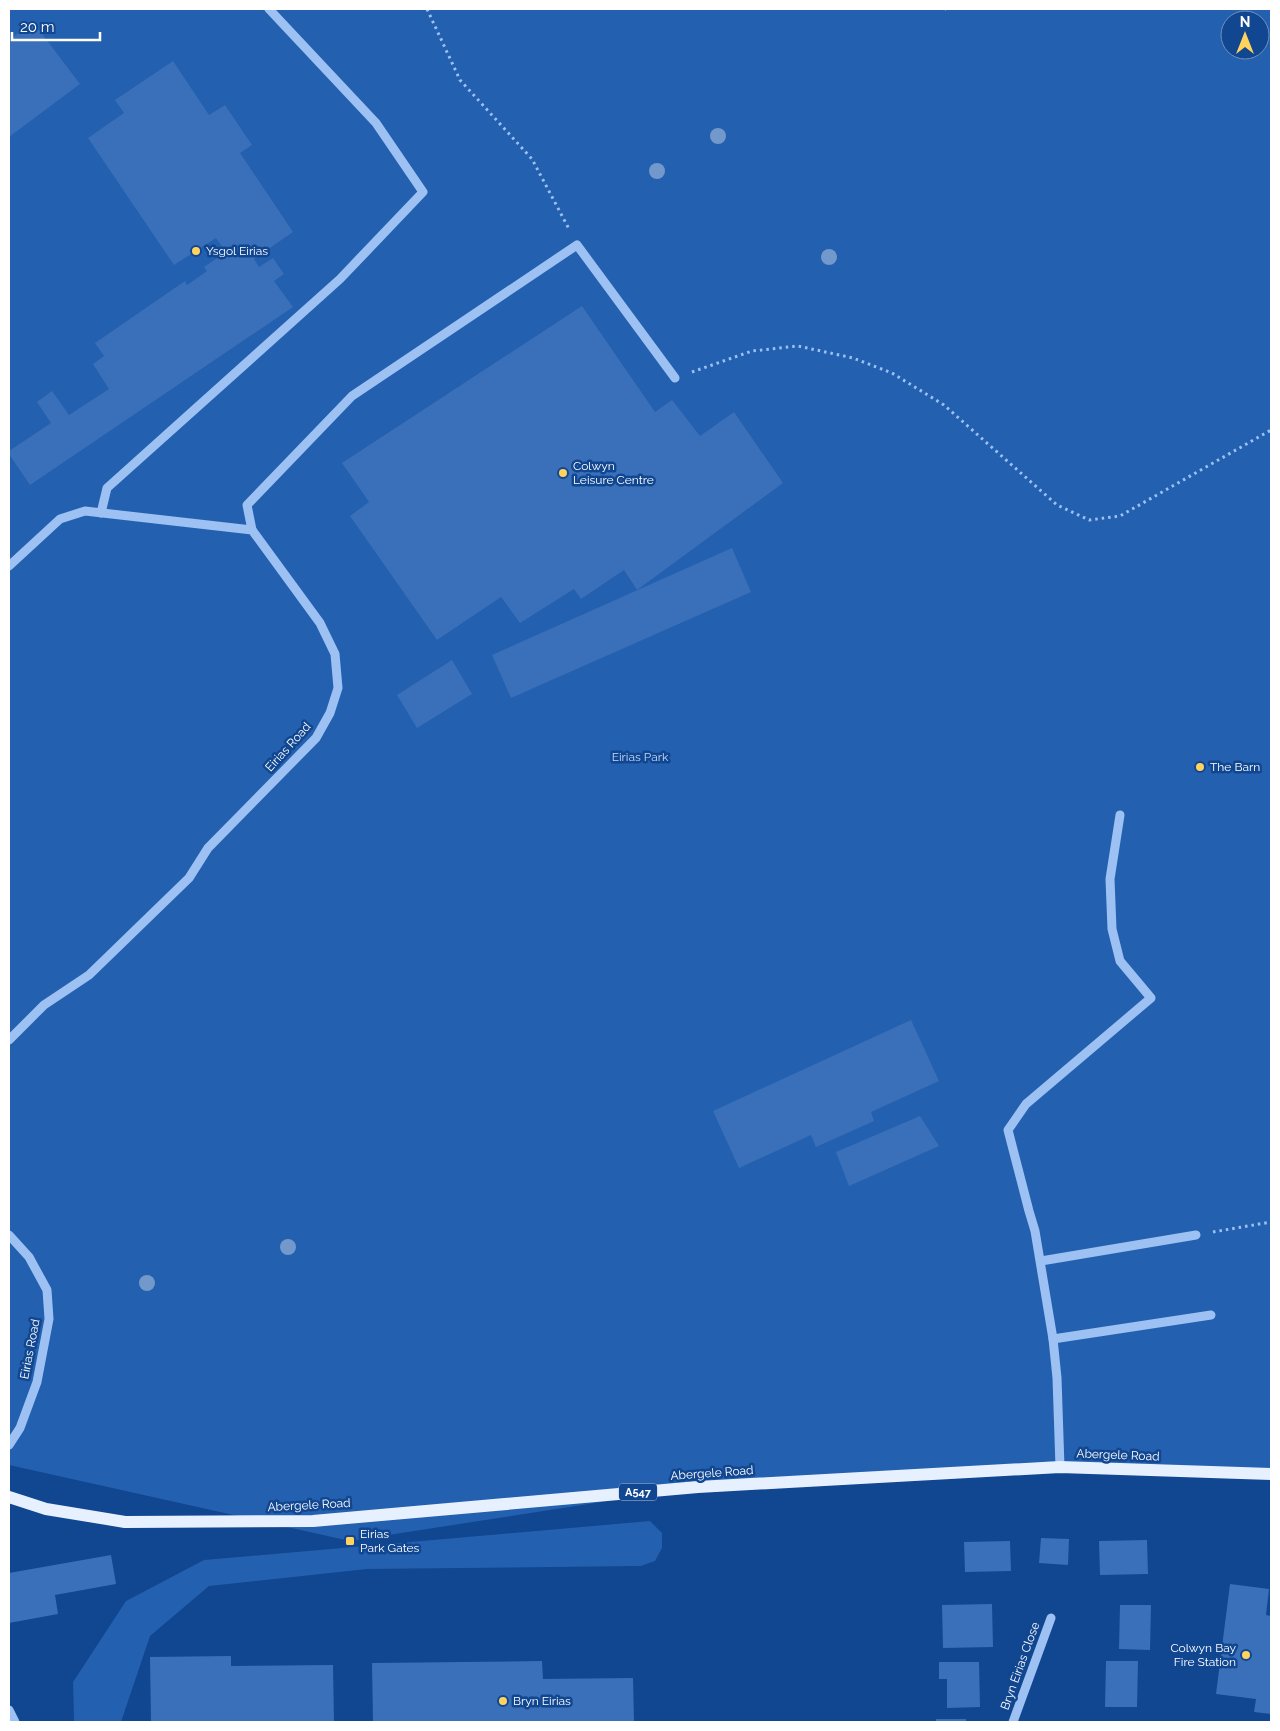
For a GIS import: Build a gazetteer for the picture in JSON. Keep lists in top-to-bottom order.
{
  "streets": {
    "main road": ["Abergele Road", "A547"],
    "street": ["Eirias Road", "Bryn Eirias Close"]
  },
  "parks": ["Eirias Park"],
  "places": {
    "other": [
      "Ysgol Eirias",
      "Colwyn Leisure Centre",
      "The Barn",
      "Colwyn Bay Fire Station",
      "Bryn Eirias"
    ],
    "transit": ["Eirias Park Gates"]
  },
  "scale_bar": "20 m",
  "north": "top"
}
